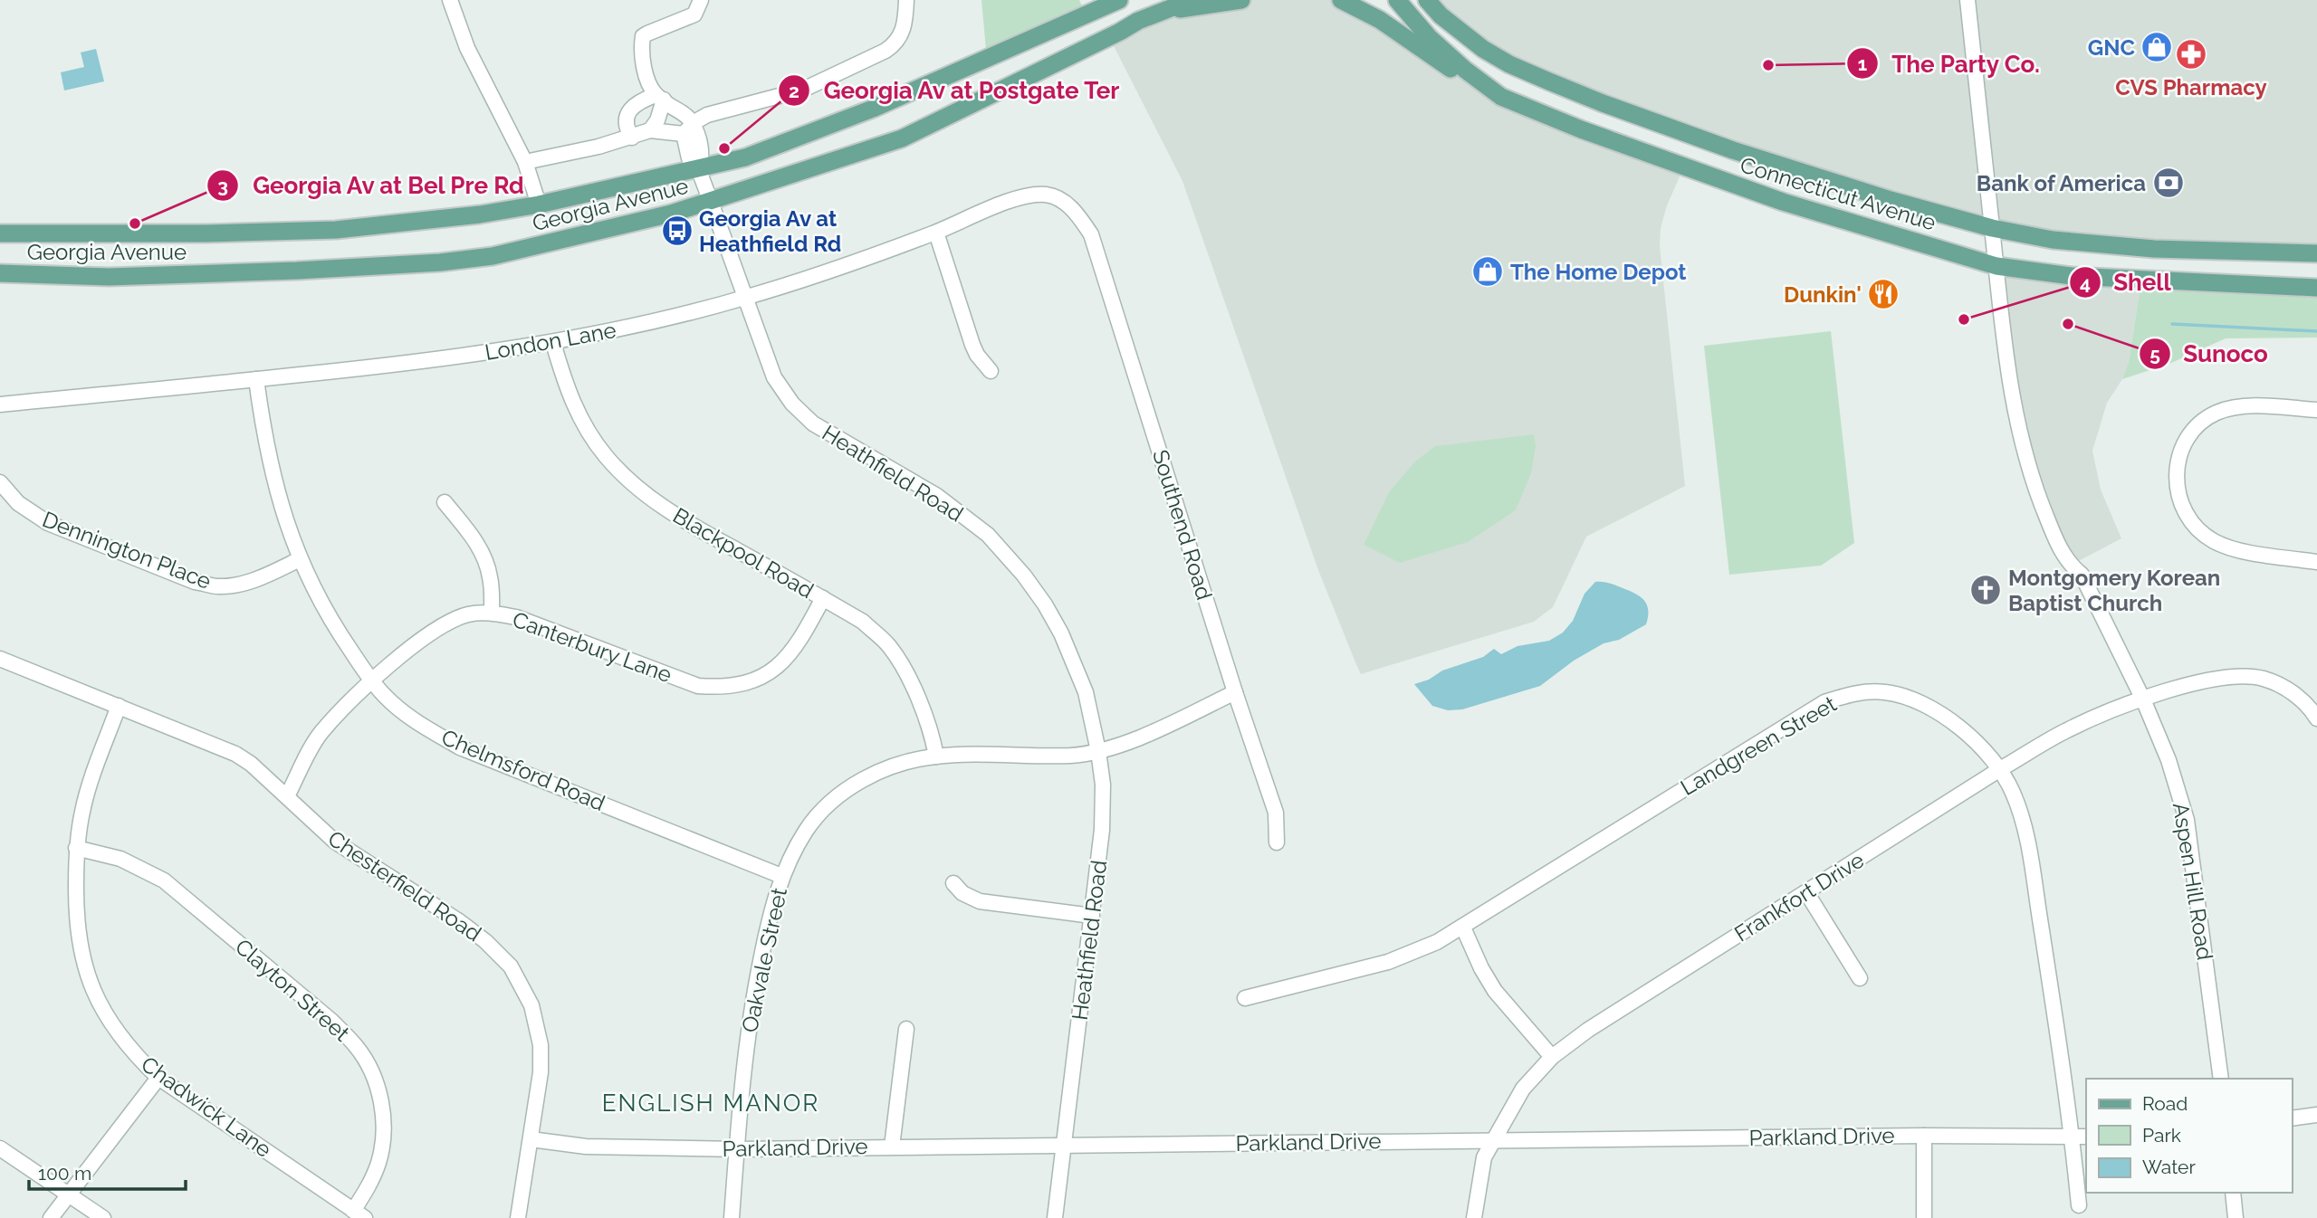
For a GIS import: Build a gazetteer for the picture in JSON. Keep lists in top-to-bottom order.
{
  "streets": {
    "main road": ["Connecticut Avenue", "Georgia Avenue"],
    "street": [
      "London Lane",
      "Heathfield Road",
      "Southend Road",
      "Dennington Place",
      "Blackpool Road",
      "Canterbury Lane",
      "Landgreen Street",
      "Chelmsford Road",
      "Aspen Hill Road",
      "Chesterfield Road",
      "Frankfort Drive",
      "Oakvale Street",
      "Clayton Street",
      "Chadwick Lane",
      "Parkland Drive"
    ]
  },
  "crossings": [
    ["Connecticut Avenue", "Aspen Hill Road"],
    ["Georgia Avenue", "Heathfield Road"],
    ["London Lane", "Heathfield Road"],
    ["London Lane", "Southend Road"],
    ["London Lane", "Blackpool Road"],
    ["London Lane", "Chelmsford Road"],
    ["Heathfield Road", "Oakvale Street"],
    ["Heathfield Road", "Parkland Drive"],
    ["Southend Road", "Oakvale Street"],
    ["Dennington Place", "Chelmsford Road"],
    ["Blackpool Road", "Canterbury Lane"],
    ["Blackpool Road", "Oakvale Street"],
    ["Canterbury Lane", "Chelmsford Road"],
    ["Canterbury Lane", "Chesterfield Road"],
    ["Landgreen Street", "Frankfort Drive"],
    ["Landgreen Street", "Parkland Drive"],
    ["Chelmsford Road", "Oakvale Street"],
    ["Aspen Hill Road", "Frankfort Drive"],
    ["Chesterfield Road", "Chadwick Lane"],
    ["Chesterfield Road", "Parkland Drive"],
    ["Frankfort Drive", "Parkland Drive"],
    ["Oakvale Street", "Parkland Drive"],
    ["Clayton Street", "Chadwick Lane"]
  ],
  "districts": ["ENGLISH MANOR"],
  "places": {
    "shop": ["GNC", "The Home Depot"],
    "pharmacy": ["CVS Pharmacy"],
    "other": [
      "The Party Co.",
      "Georgia Av at Postgate Ter",
      "Georgia Av at Bel Pre Rd",
      "Shell",
      "Sunoco"
    ],
    "bank": ["Bank of America"],
    "bus stop": ["Georgia Av at Heathfield Rd"],
    "restaurant": ["Dunkin'"],
    "church": ["Montgomery Korean Baptist Church"]
  },
  "legend": ["Road", "Park", "Water"],
  "scale_bar": "100 m"
}
